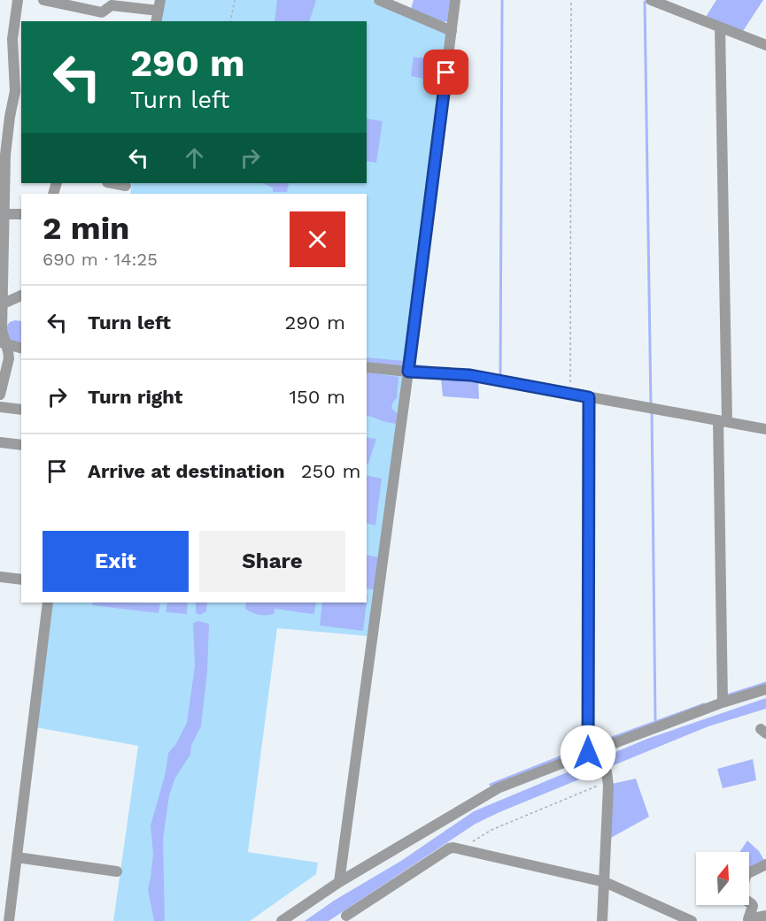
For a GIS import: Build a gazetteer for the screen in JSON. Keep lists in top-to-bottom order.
{
  "north": "top",
  "page": {
    "turn": ["290 m", "Turn left"],
    "heading": ["2 min", "690 m · 14:25"],
    "list": [
      {
        "name": "Turn left",
        "value": "290 m"
      },
      {
        "name": "Turn right",
        "value": "150 m"
      },
      {
        "name": "Arrive at destination",
        "value": "250 m"
      }
    ],
    "buttons": ["Exit", "Share"]
  }
}
